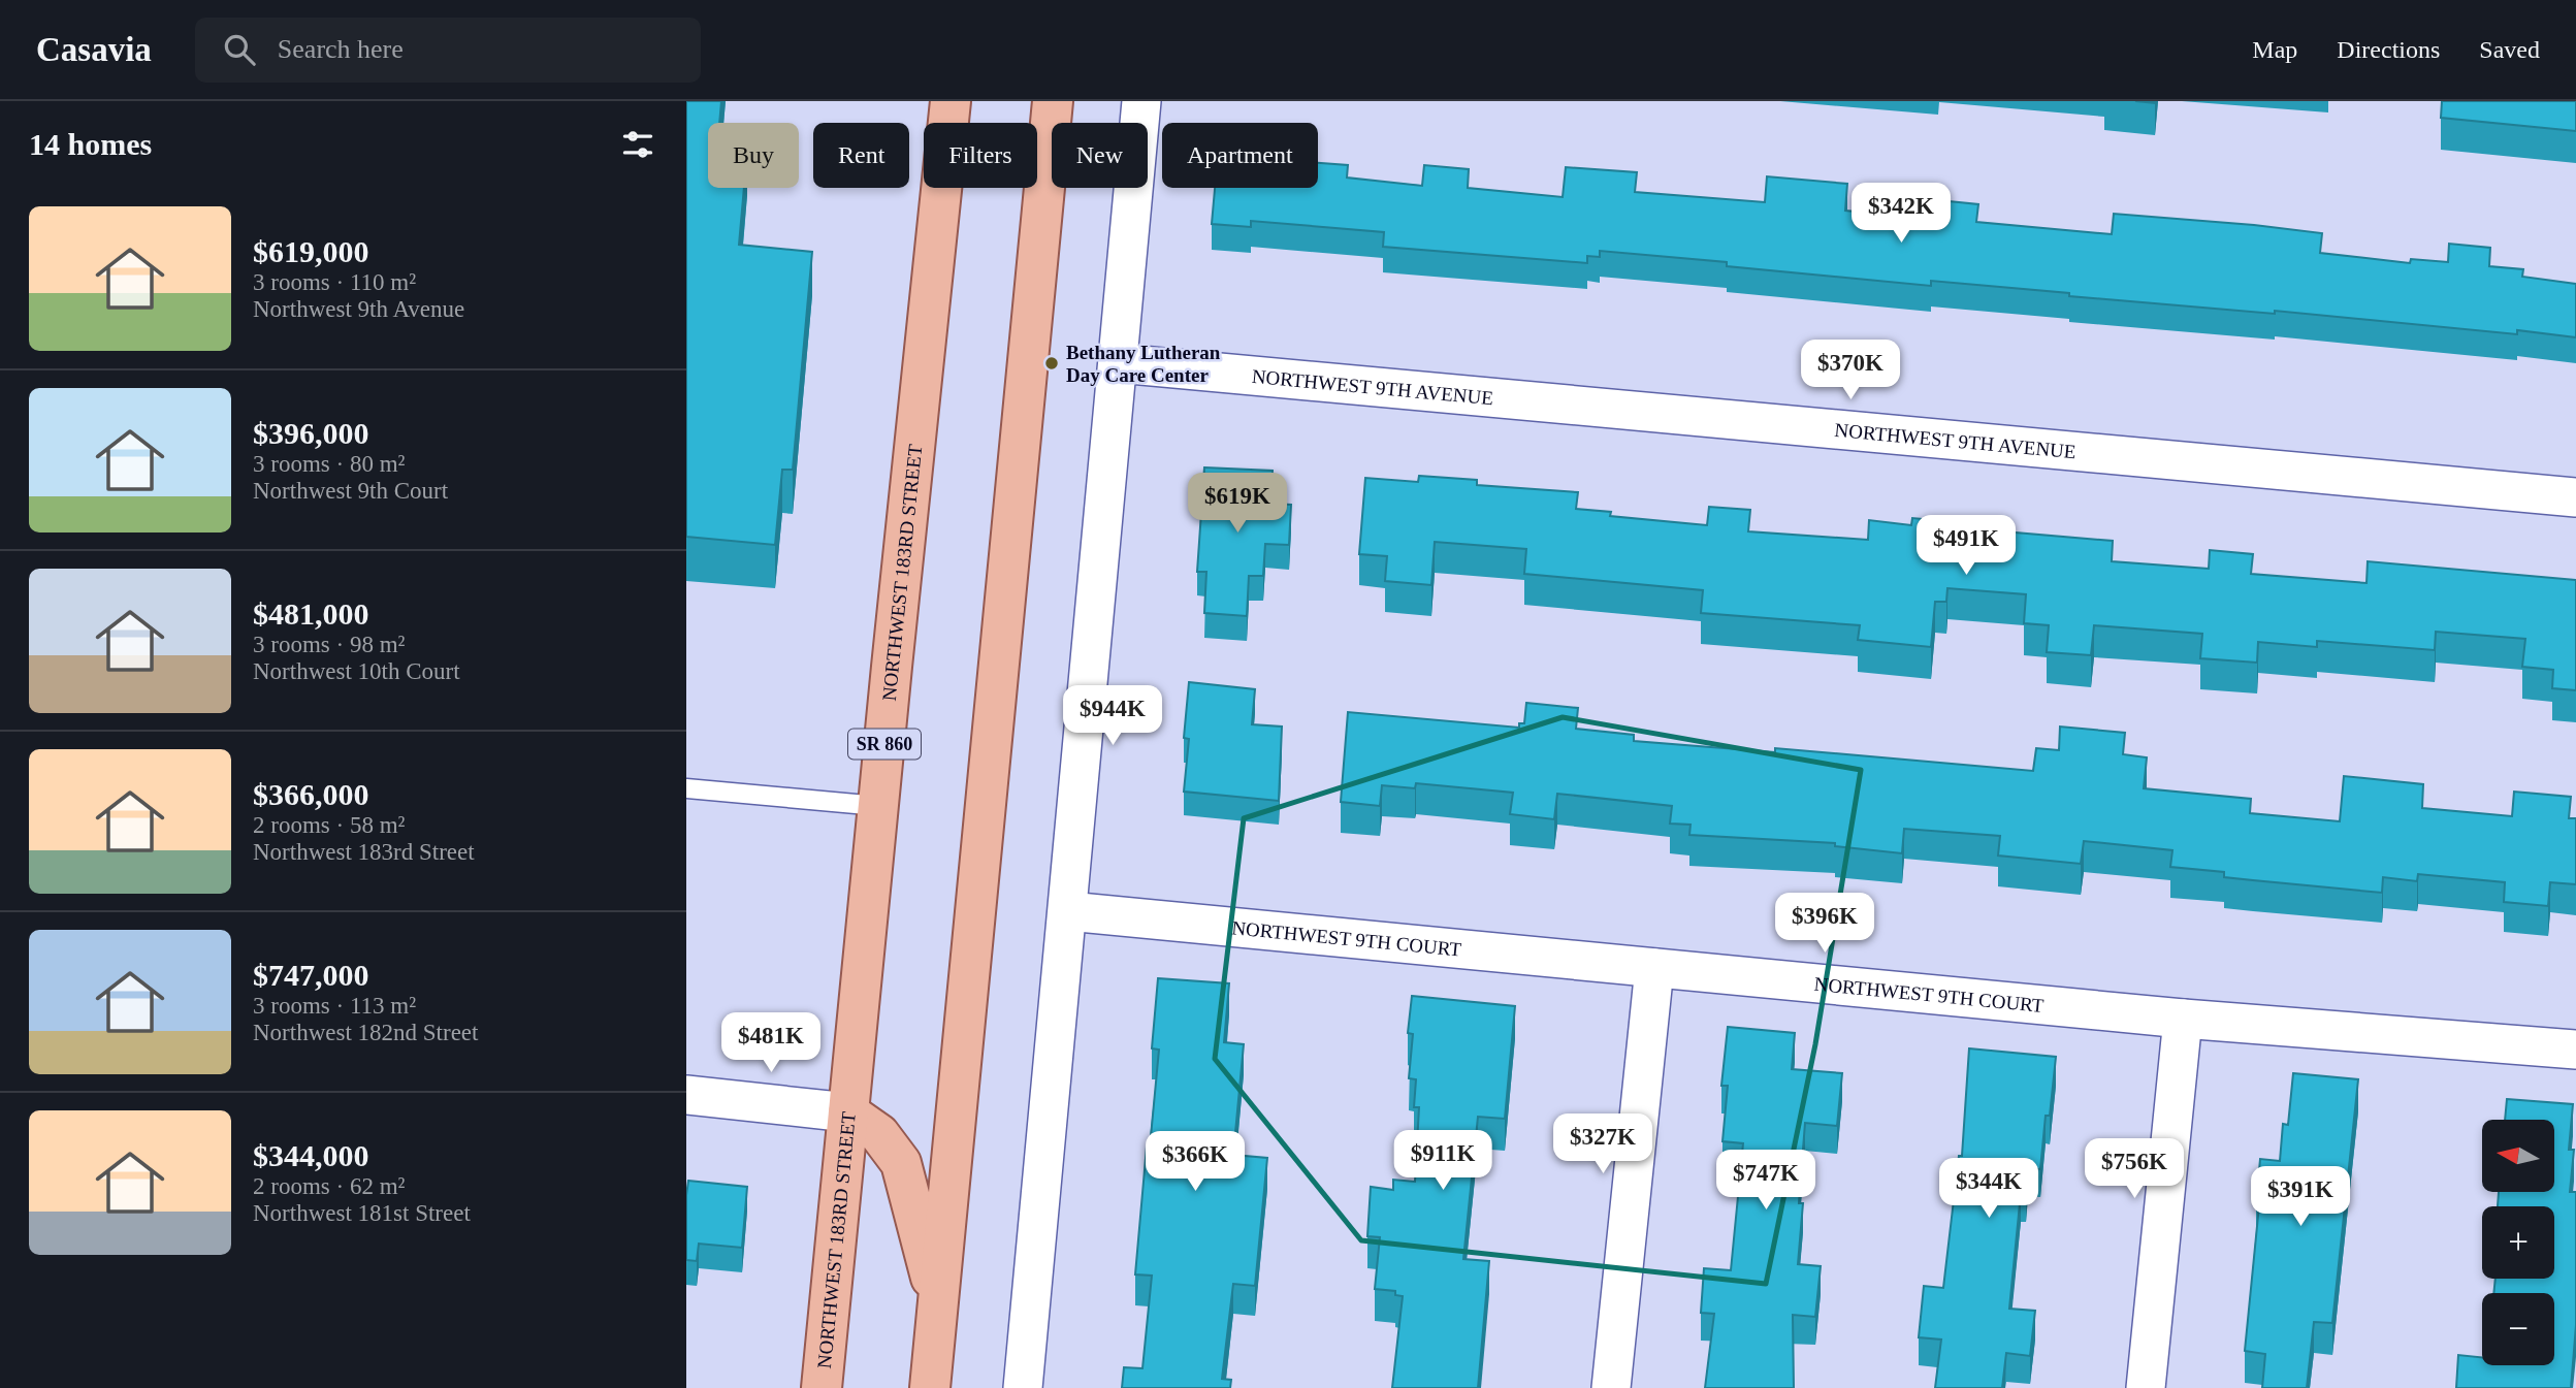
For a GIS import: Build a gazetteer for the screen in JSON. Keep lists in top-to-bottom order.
{
  "streets": {
    "main road": ["NORTHWEST 183RD STREET", "SR 860"],
    "street": ["NORTHWEST 9TH AVENUE", "NORTHWEST 9TH COURT"]
  },
  "places": ["Bethany Lutheran Day Care Center"],
  "north": "left",
  "page": {
    "header": "Casavia",
    "search": "Search here",
    "nav": ["Map", "Directions", "Saved"],
    "heading": "14 homes",
    "chip": [
      "Buy",
      "Rent",
      "Filters",
      "New",
      "Apartment"
    ],
    "price": [
      "$342K",
      "$370K",
      "$619K",
      "$491K",
      "$944K",
      "$396K",
      "$481K",
      "$327K",
      "$911K",
      "$366K",
      "$756K",
      "$747K",
      "$344K",
      "$391K"
    ],
    "list": [
      {
        "name": "$619,000",
        "note": "3 rooms · 110 m² · Northwest 9th Avenue"
      },
      {
        "name": "$396,000",
        "note": "3 rooms · 80 m² · Northwest 9th Court"
      },
      {
        "name": "$481,000",
        "note": "3 rooms · 98 m² · Northwest 10th Court"
      },
      {
        "name": "$366,000",
        "note": "2 rooms · 58 m² · Northwest 183rd Street"
      },
      {
        "name": "$747,000",
        "note": "3 rooms · 113 m² · Northwest 182nd Street"
      },
      {
        "name": "$344,000",
        "note": "2 rooms · 62 m² · Northwest 181st Street"
      }
    ],
    "map_buttons": ["+", "−"]
  }
}
